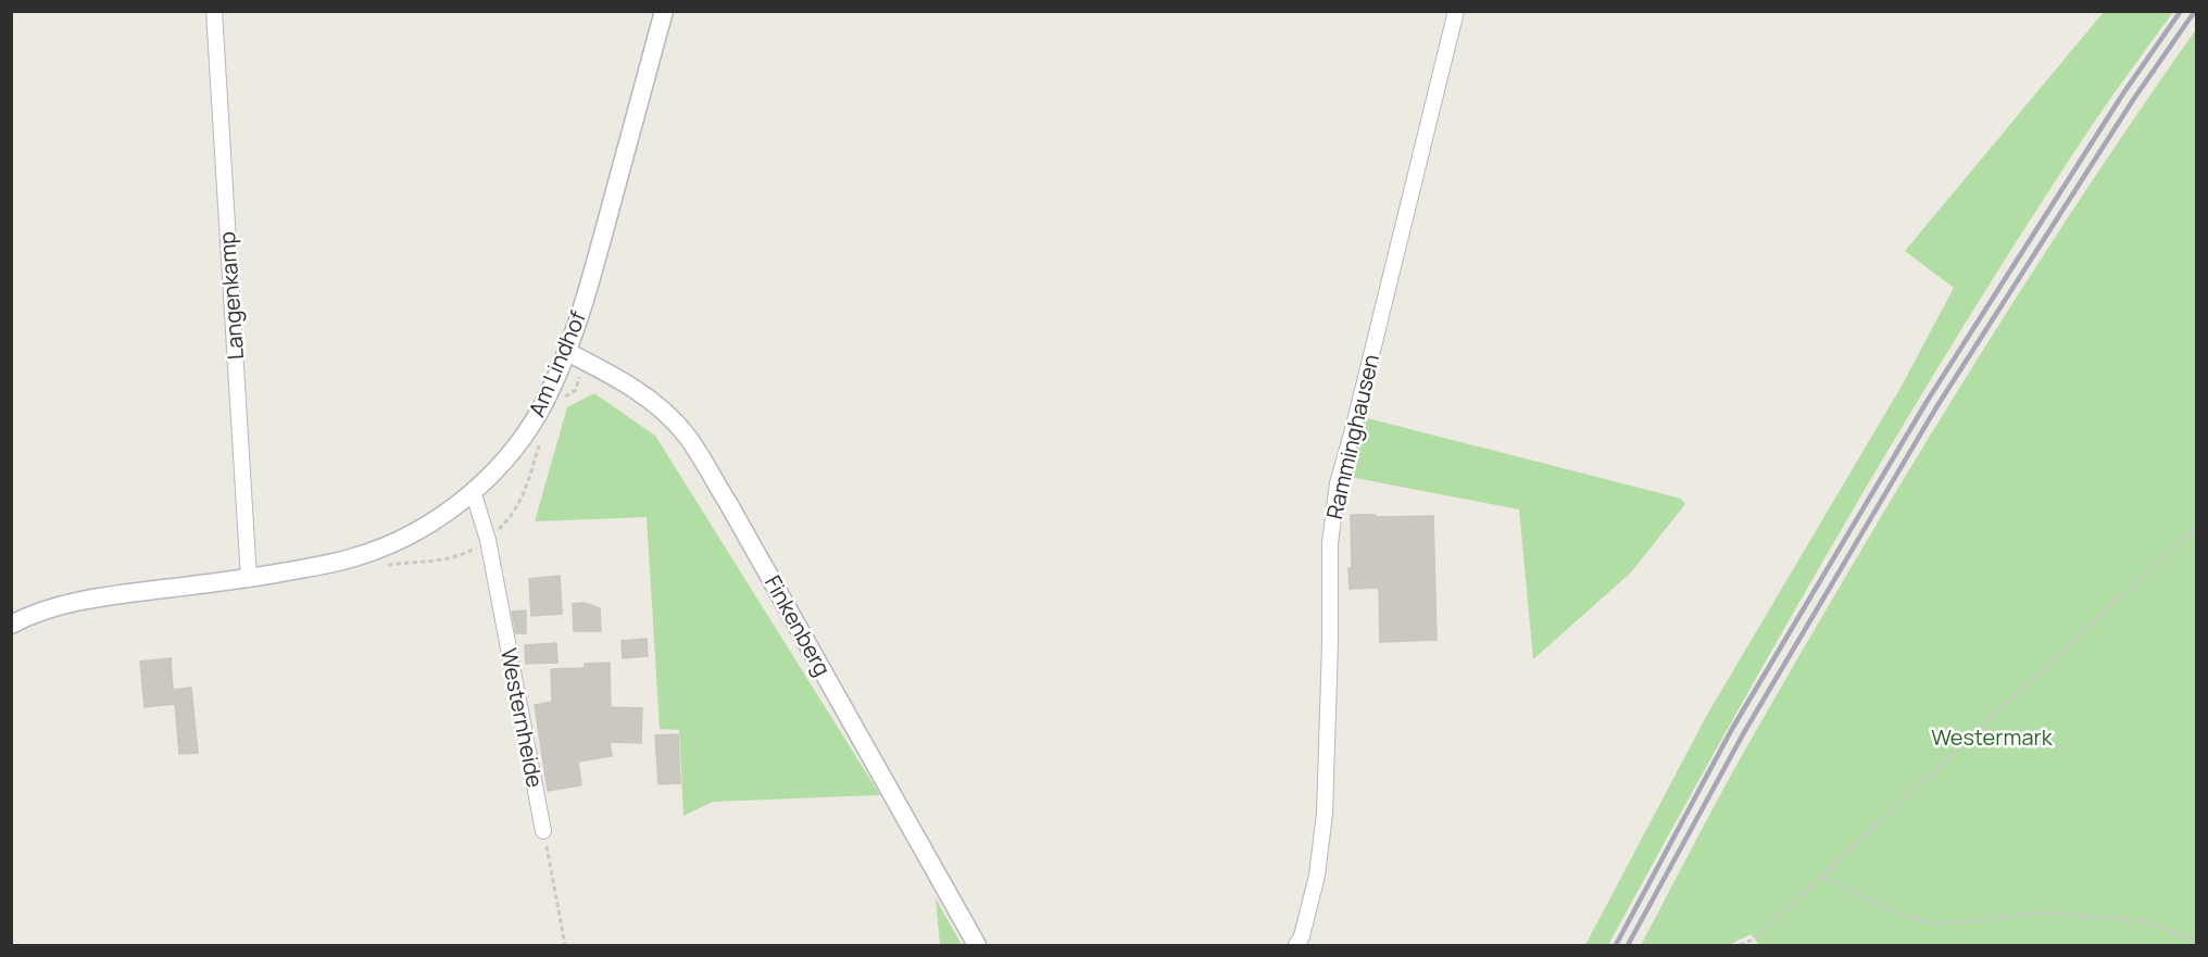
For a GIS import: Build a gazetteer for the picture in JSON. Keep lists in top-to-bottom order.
{
  "streets": {
    "street": [
      "Langenkamp",
      "Am Lindhof",
      "Ramminghausen",
      "Finkenberg",
      "Westernheide"
    ]
  },
  "crossings": [
    ["Langenkamp", "Am Lindhof"],
    ["Am Lindhof", "Finkenberg"],
    ["Am Lindhof", "Westernheide"]
  ],
  "parks": ["Westermark"]
}
